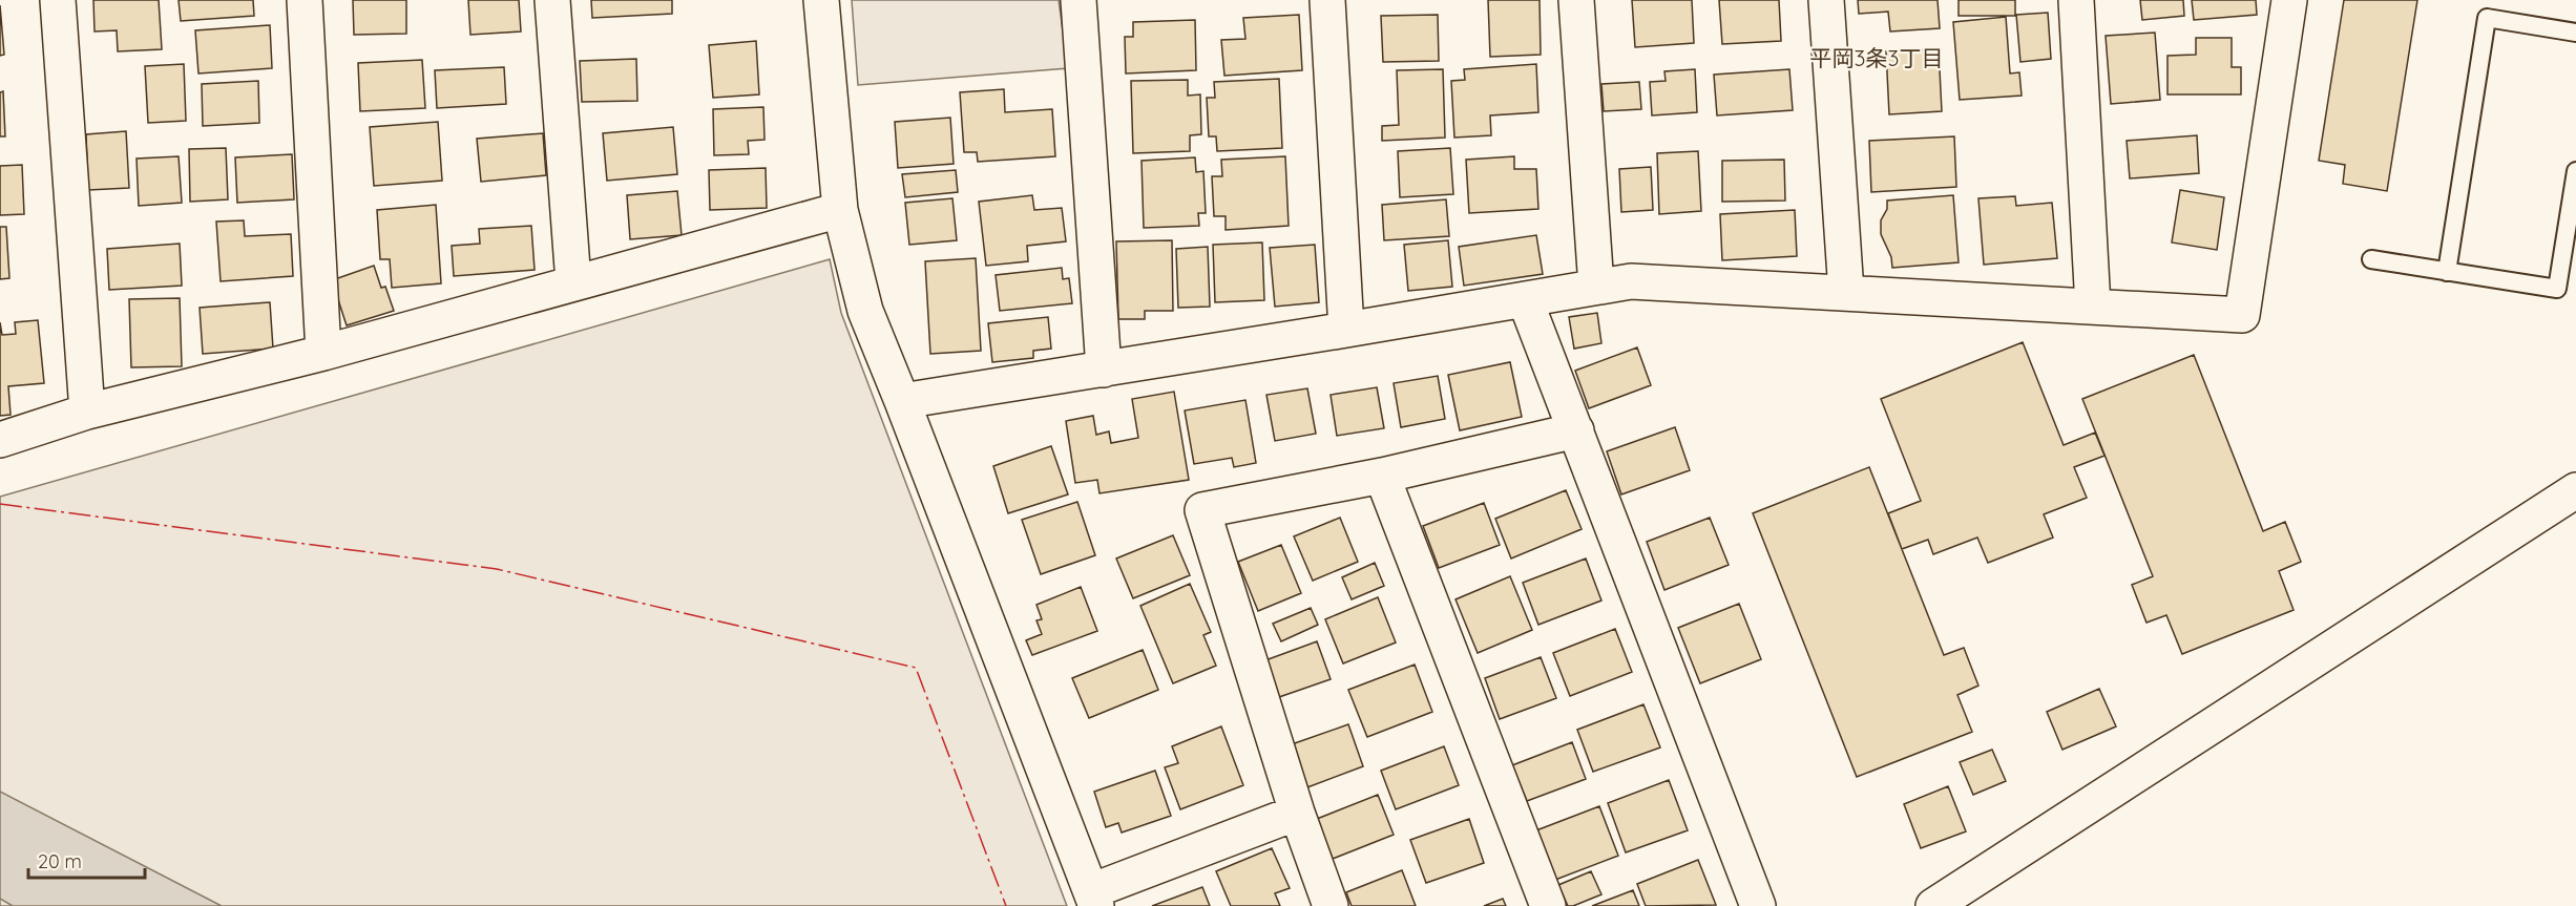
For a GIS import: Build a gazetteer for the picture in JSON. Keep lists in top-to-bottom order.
{
  "districts": ["平岡3条3丁目"],
  "scale_bar": "20 m"
}
